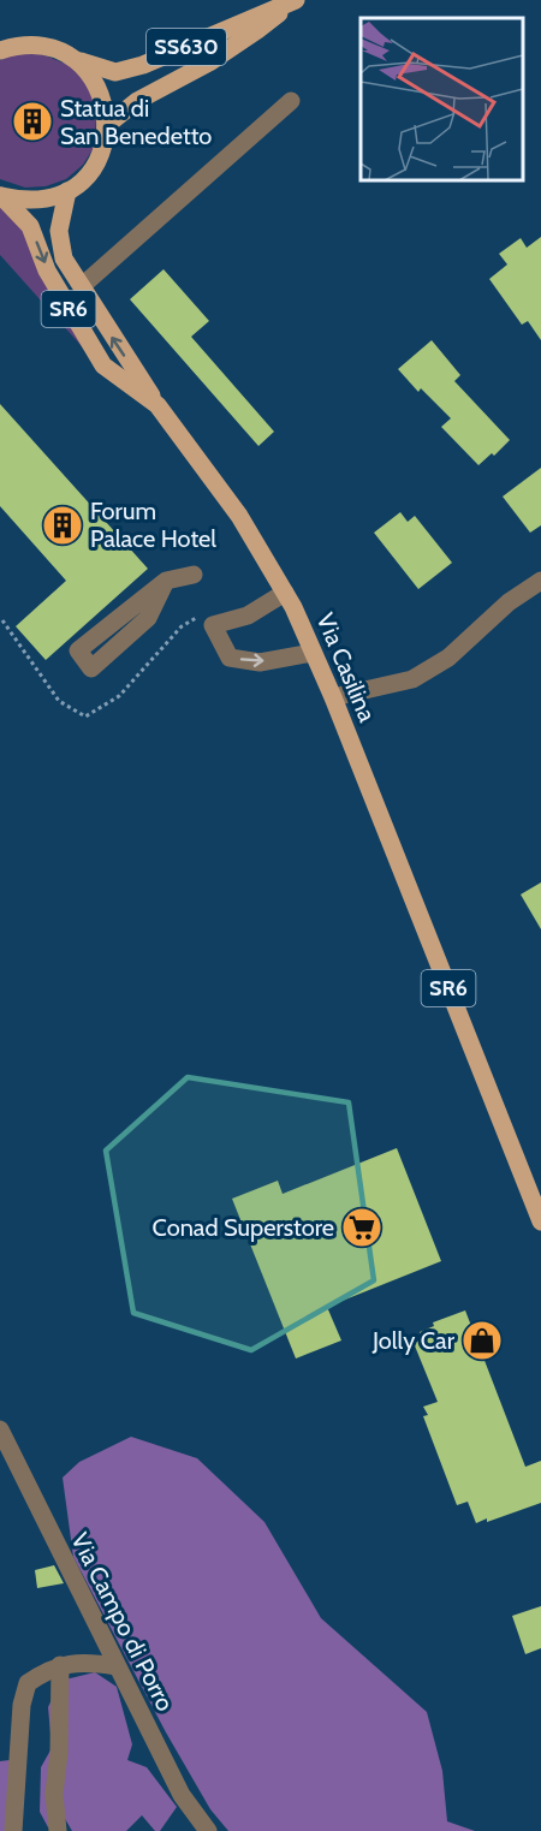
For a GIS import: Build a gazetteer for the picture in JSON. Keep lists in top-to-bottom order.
{
  "streets": {
    "main road": ["SS630", "SR6", "Via Casilina"],
    "street": ["Via Campo di Porro"]
  },
  "places": {
    "building": ["Statua di San Benedetto", "Forum Palace Hotel"],
    "supermarket": ["Conad Superstore"],
    "shop": ["Jolly Car"]
  }
}
